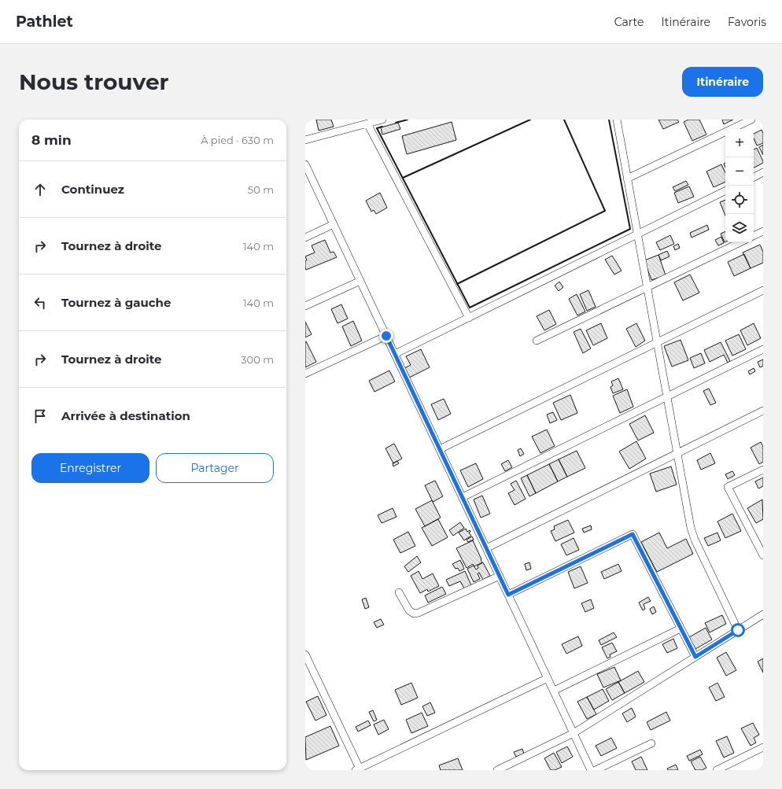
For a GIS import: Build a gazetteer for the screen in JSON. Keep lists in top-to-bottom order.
{
  "page": {
    "header": "Pathlet",
    "nav": ["Carte", "Itinéraire", "Favoris"],
    "buttons": [
      "Itinéraire",
      ["Enregistrer", "Partager"]
    ],
    "title": "Nous trouver",
    "heading": ["8 min", "À pied · 630 m"],
    "map_buttons": ["+", "−"],
    "list": [
      ["Continuez", "50 m"],
      ["Tournez à droite", "140 m"],
      ["Tournez à gauche", "140 m"],
      ["Tournez à droite", "300 m"],
      "Arrivée à destination"
    ]
  }
}
